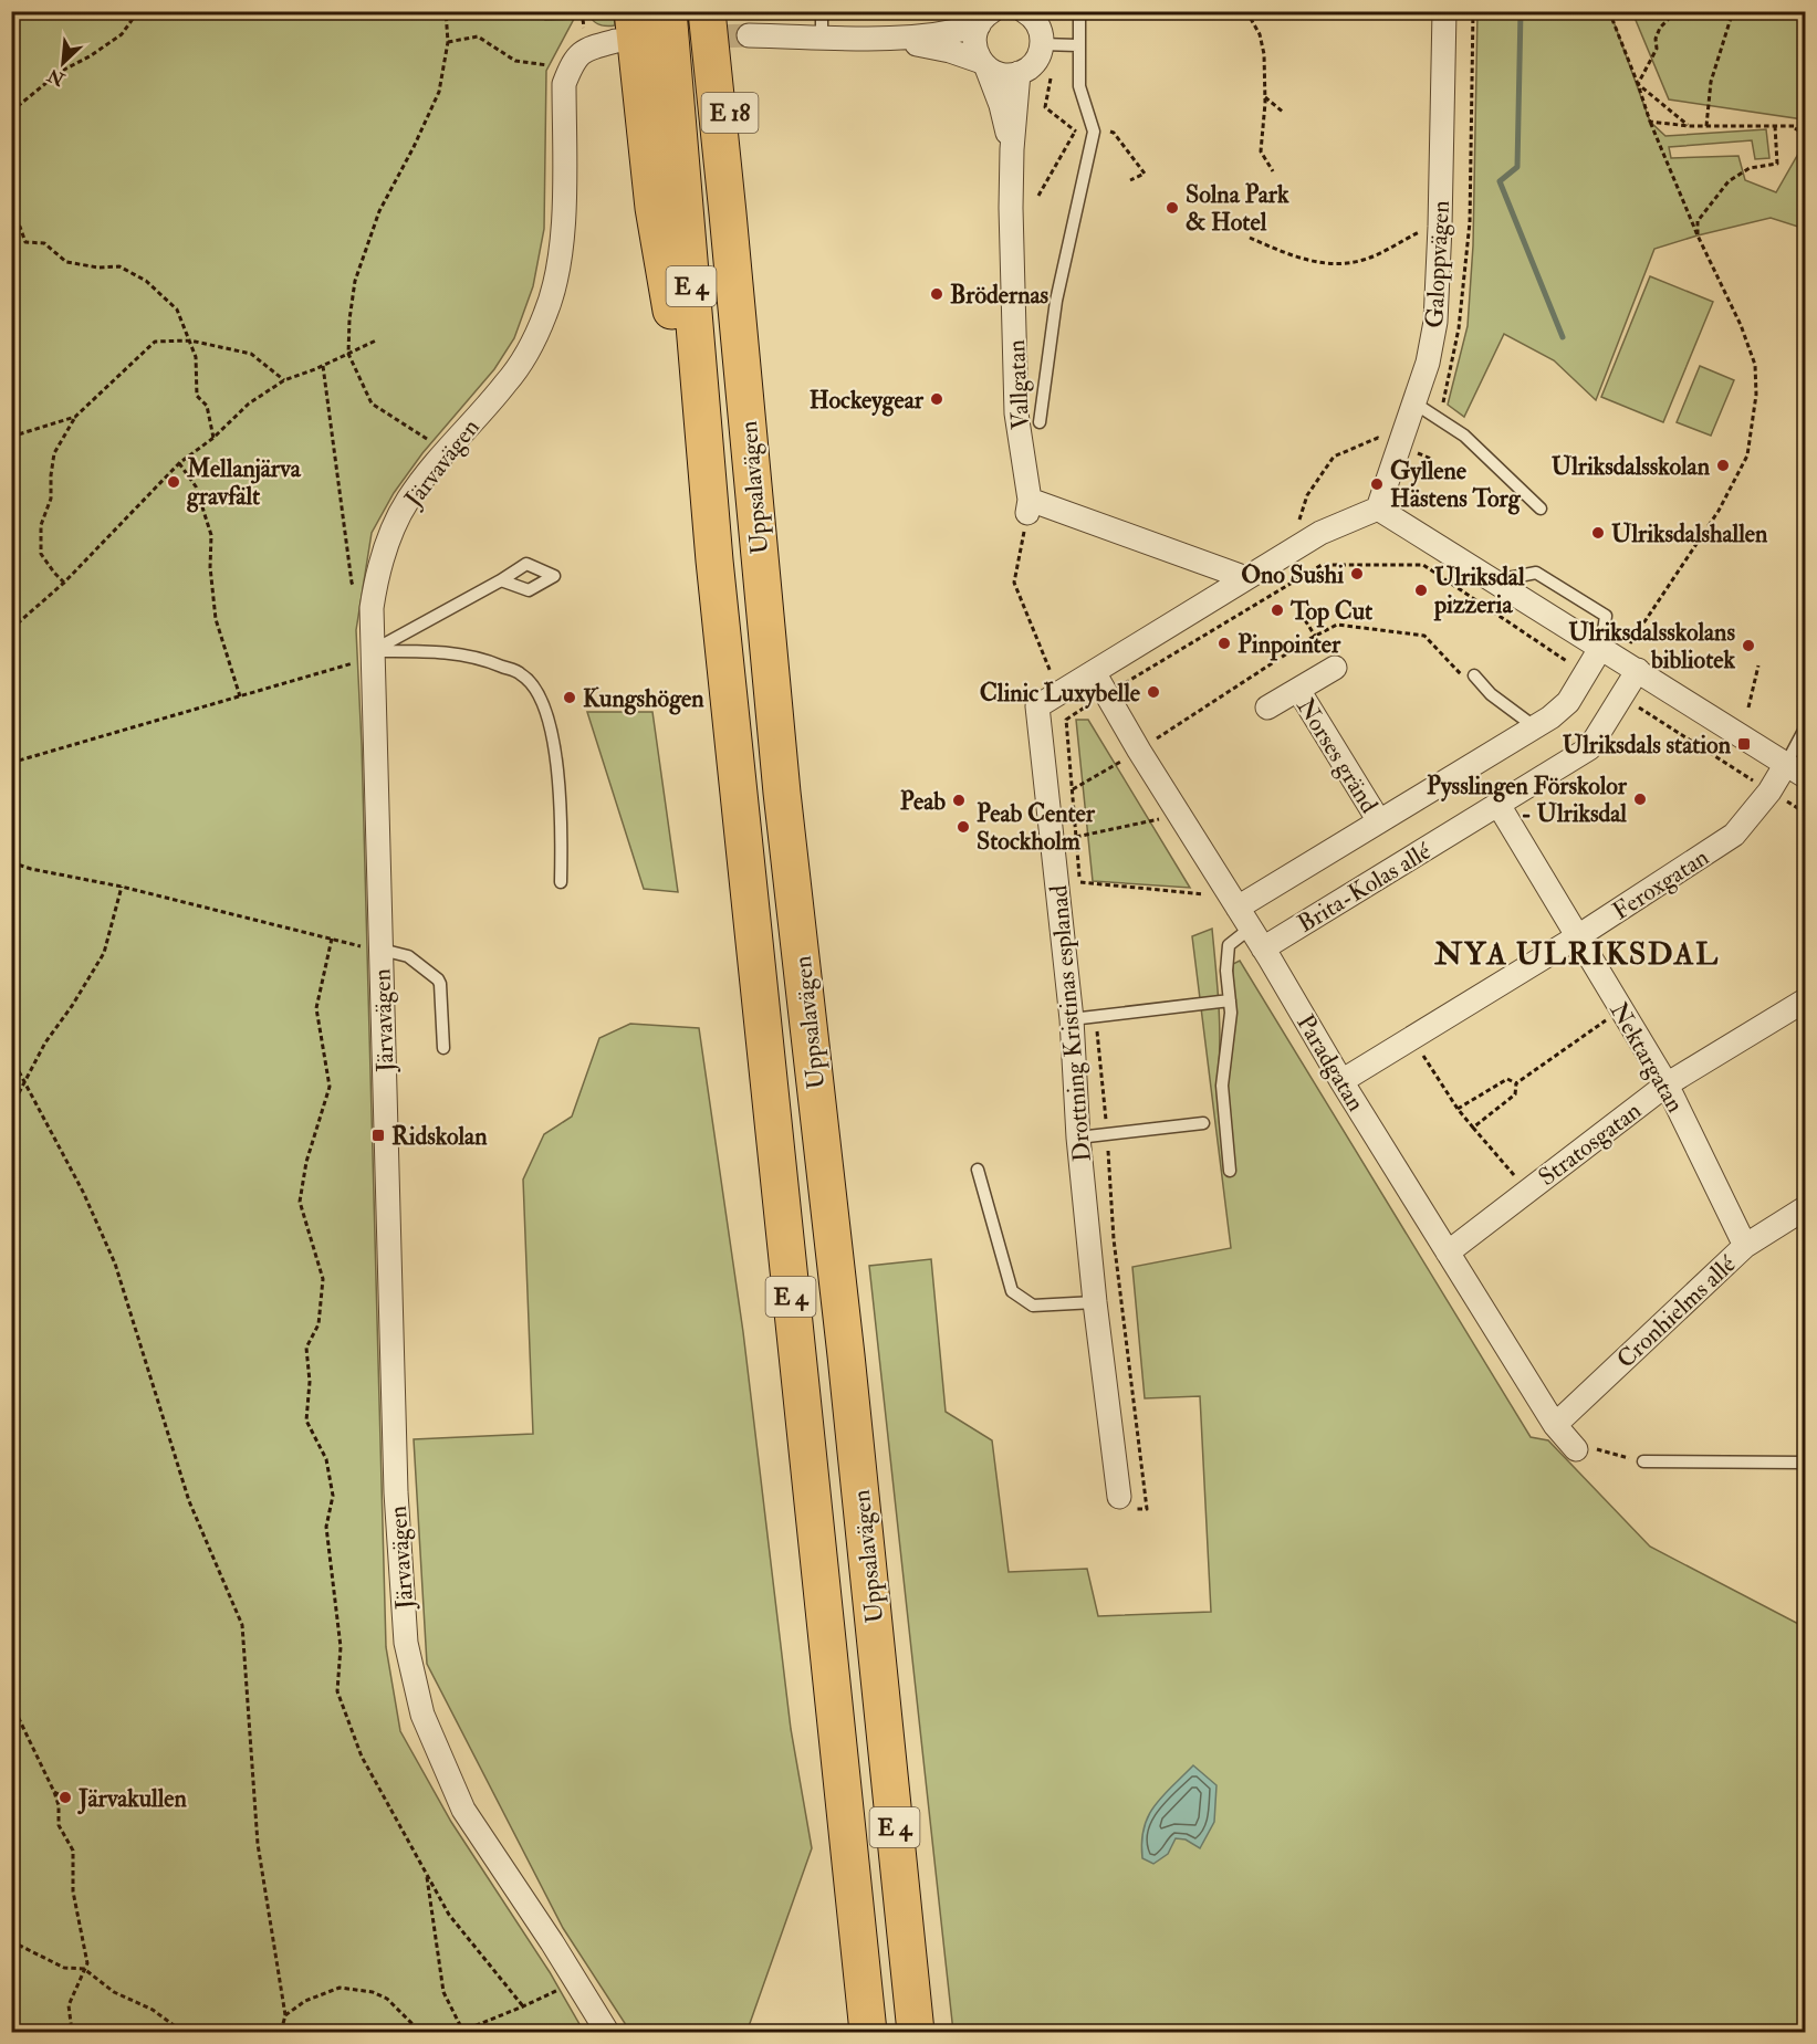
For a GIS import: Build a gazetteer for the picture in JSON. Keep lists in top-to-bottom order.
{
  "streets": {
    "highway": ["E 18", "E 4", "Uppsalavägen"],
    "street": [
      "Galoppvägen",
      "Vallgatan",
      "Järvavägen",
      "Norses gränd",
      "Feroxgatan",
      "Brita-Kolas allé",
      "Drottning Kristinas esplanad",
      "Nektargatan",
      "Paradgatan",
      "Stratosgatan",
      "Cronhielms allé"
    ]
  },
  "crossings": [
    ["E 18", "Uppsalavägen"],
    ["Galoppvägen", "Drottning Kristinas esplanad"],
    ["E 4", "Uppsalavägen"],
    ["Norses gränd", "Brita-Kolas allé"],
    ["Feroxgatan", "Nektargatan"],
    ["Feroxgatan", "Paradgatan"],
    ["Brita-Kolas allé", "Nektargatan"],
    ["Brita-Kolas allé", "Paradgatan"],
    ["Drottning Kristinas esplanad", "Paradgatan"],
    ["Nektargatan", "Stratosgatan"],
    ["Nektargatan", "Cronhielms allé"],
    ["Paradgatan", "Stratosgatan"],
    ["Paradgatan", "Cronhielms allé"]
  ],
  "districts": ["NYA ULRIKSDAL"],
  "places": {
    "other": [
      "Solna Park & Hotel",
      "Brödernas",
      "Hockeygear",
      "Ulriksdalsskolan",
      "Mellanjärva gravfält",
      "Gyllene Hästens Torg",
      "Ulriksdalshallen",
      "Ono Sushi",
      "Ulriksdal pizzeria",
      "Top Cut",
      "Pinpointer",
      "Ulriksdalsskolans bibliotek",
      "Clinic Luxybelle",
      "Kungshögen",
      "Pysslingen Förskolor - Ulriksdal",
      "Peab",
      "Peab Center Stockholm",
      "Järvakullen"
    ],
    "transit": ["Ulriksdals station", "Ridskolan"]
  },
  "north": "bottom left"
}
